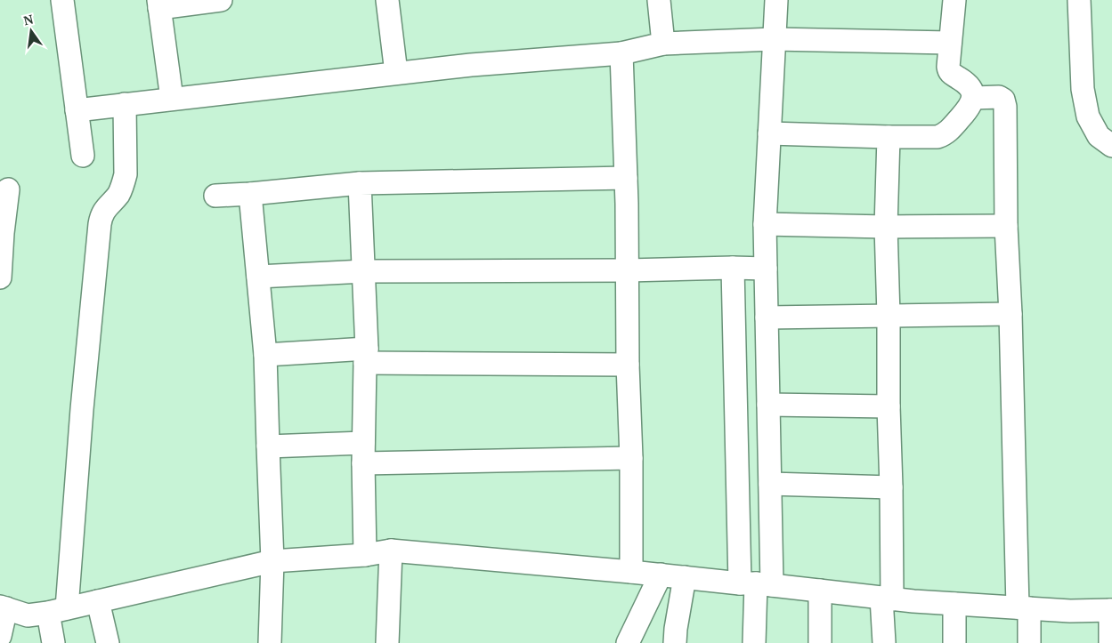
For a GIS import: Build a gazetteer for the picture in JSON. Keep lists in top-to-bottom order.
{
  "north": "top"
}
